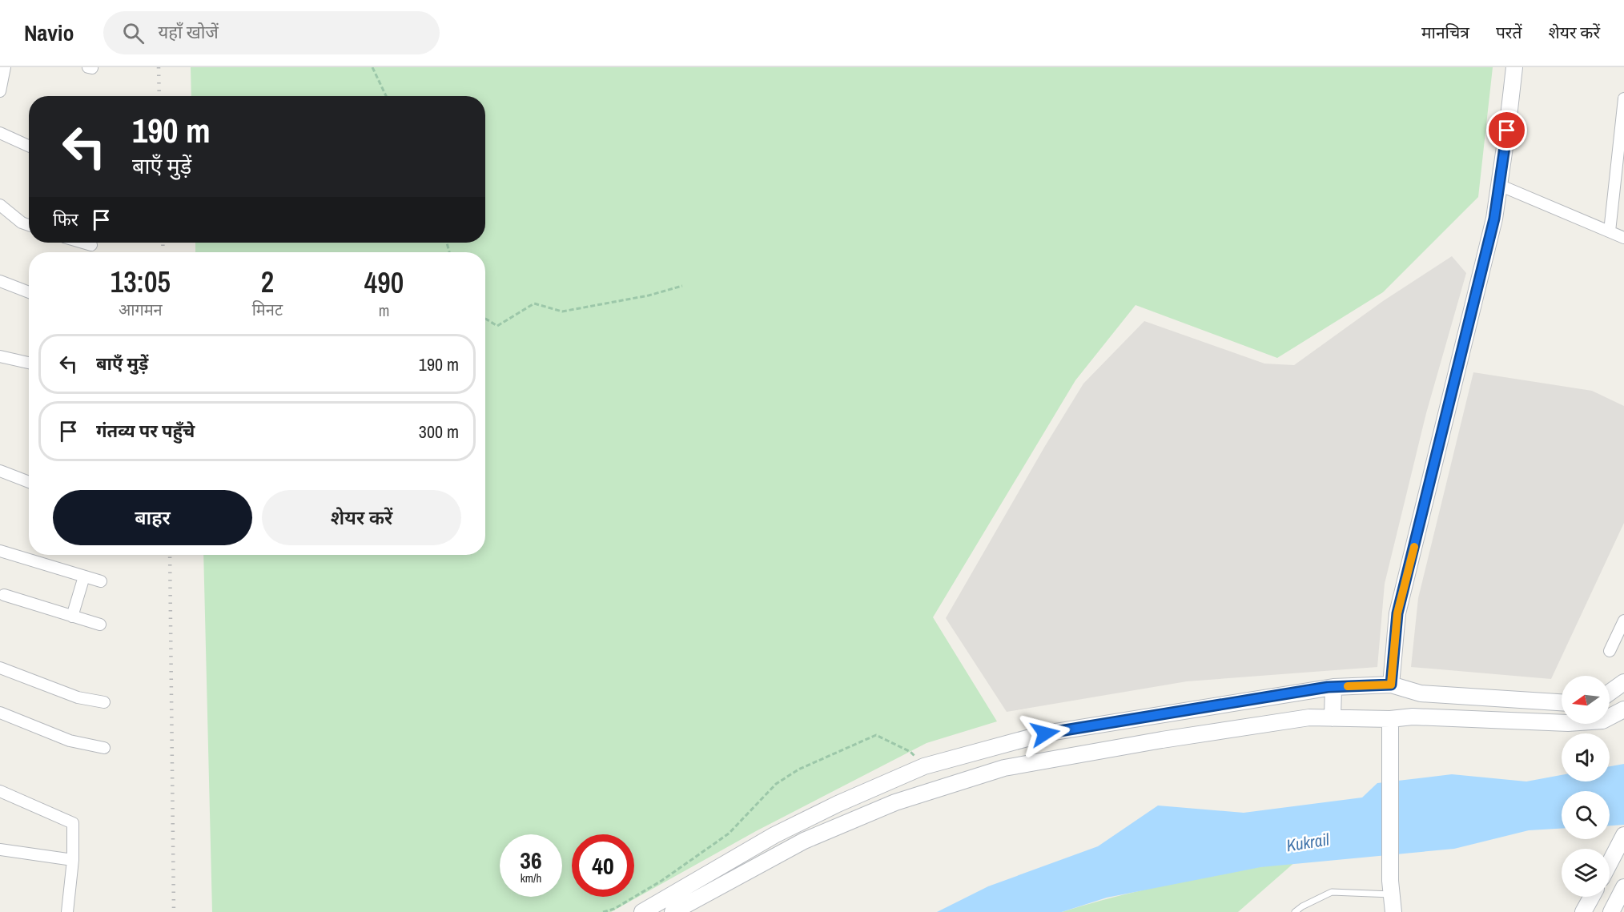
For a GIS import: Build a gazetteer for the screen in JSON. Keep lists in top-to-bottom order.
{
  "water": ["Kukrail"],
  "north": "left",
  "page": {
    "header": "Navio",
    "search": "यहाँ खोजें",
    "nav": ["मानचित्र", "परतें", "शेयर करें"],
    "turn": ["190 m", "बाएँ मुड़ें"],
    "then": "फिर",
    "eta": [
      "13:05",
      "आगमन",
      "2",
      "मिनट",
      "490",
      "m"
    ],
    "list": [
      {
        "name": "बाएँ मुड़ें",
        "value": "190 m"
      },
      {
        "name": "गंतव्य पर पहुँचे",
        "value": "300 m"
      }
    ],
    "buttons": ["बाहर", "शेयर करें"],
    "speed": "36 km/h",
    "limit": "40"
  }
}
